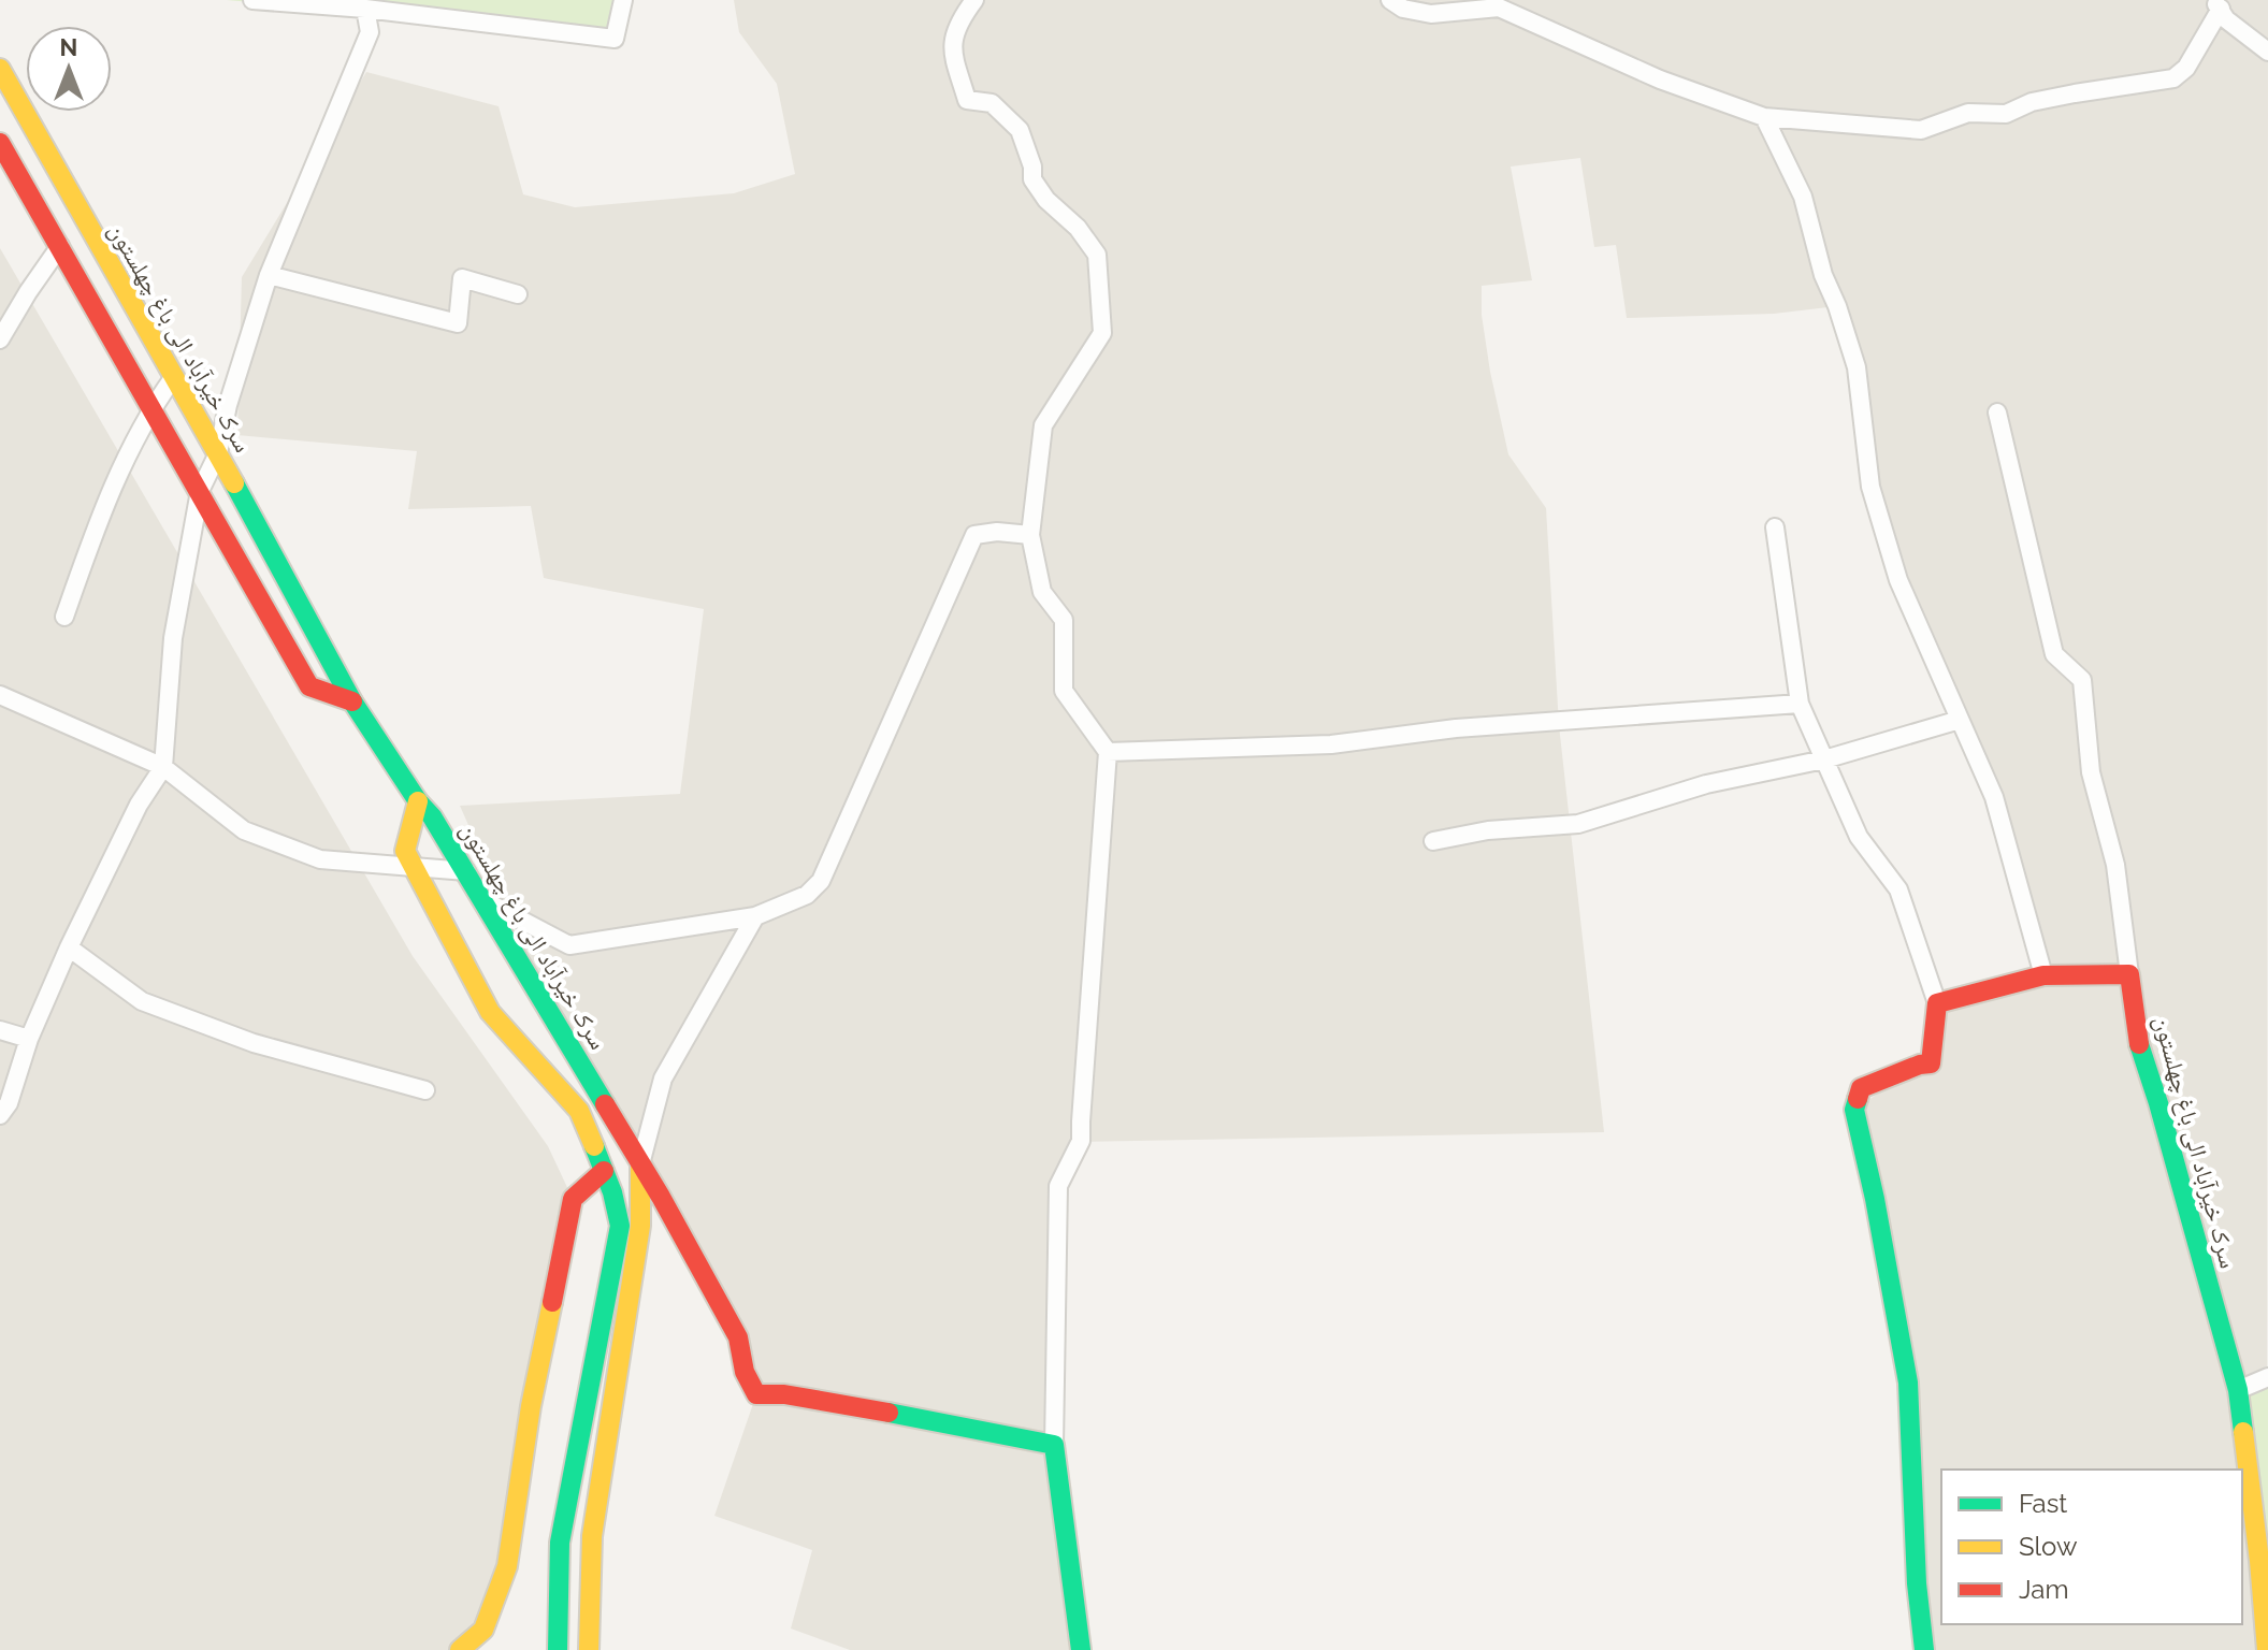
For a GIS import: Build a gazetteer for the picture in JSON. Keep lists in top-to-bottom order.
{
  "streets": {
    "main road": ["سرک خیرآباد الی باغ چهلستون"]
  },
  "legend": ["Fast", "Slow", "Jam"],
  "north": "top"
}
